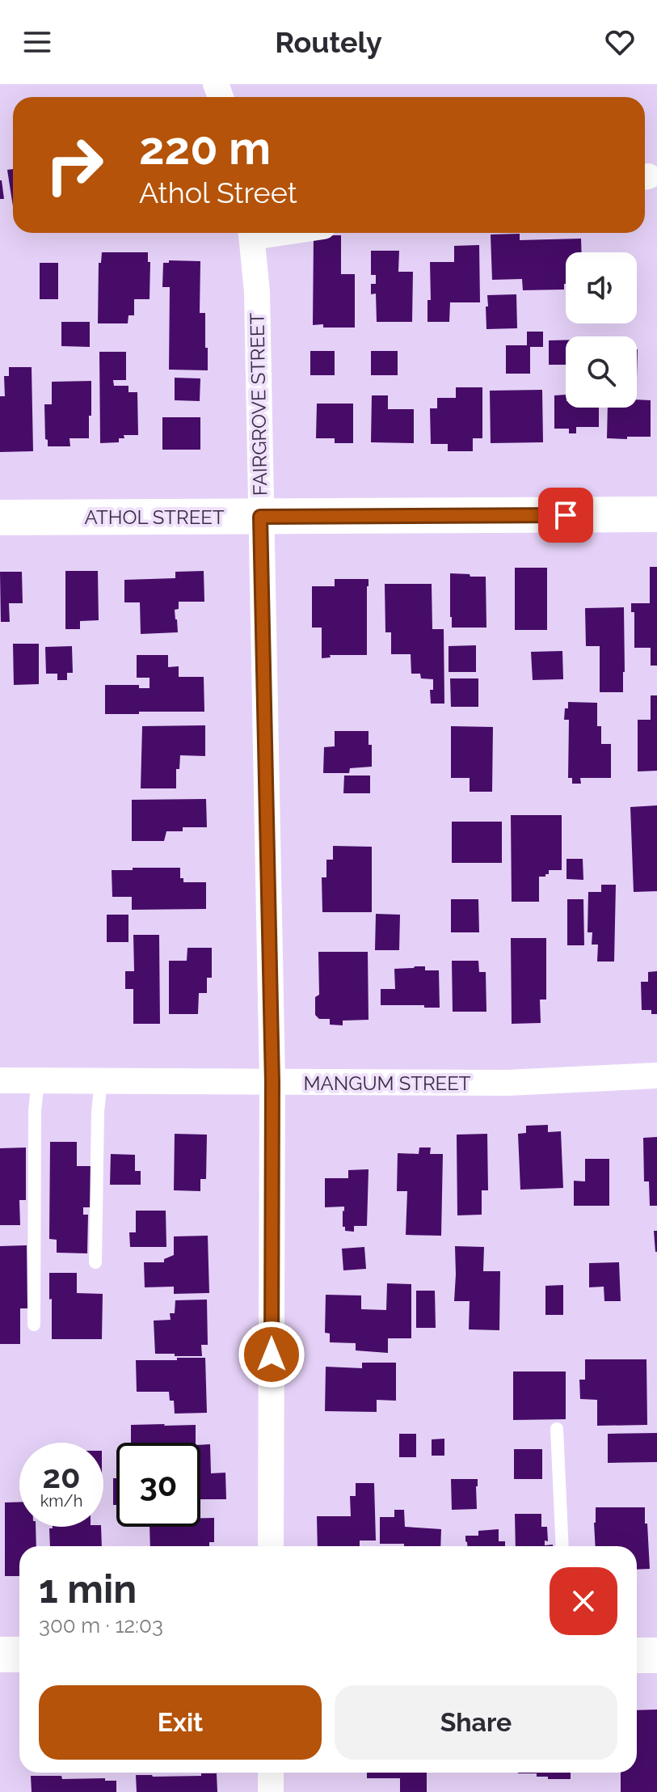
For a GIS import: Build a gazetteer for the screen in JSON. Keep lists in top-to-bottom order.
{
  "streets": {
    "street": ["FAIRGROVE STREET", "ATHOL STREET", "MANGUM STREET"]
  },
  "crossings": [
    ["FAIRGROVE STREET", "ATHOL STREET"],
    ["FAIRGROVE STREET", "MANGUM STREET"]
  ],
  "page": {
    "header": "Routely",
    "turn": ["220 m", "Athol Street"],
    "speed": "20 km/h",
    "limit": "30",
    "heading": ["1 min", "300 m · 12:03"],
    "buttons": ["Exit", "Share"]
  }
}
